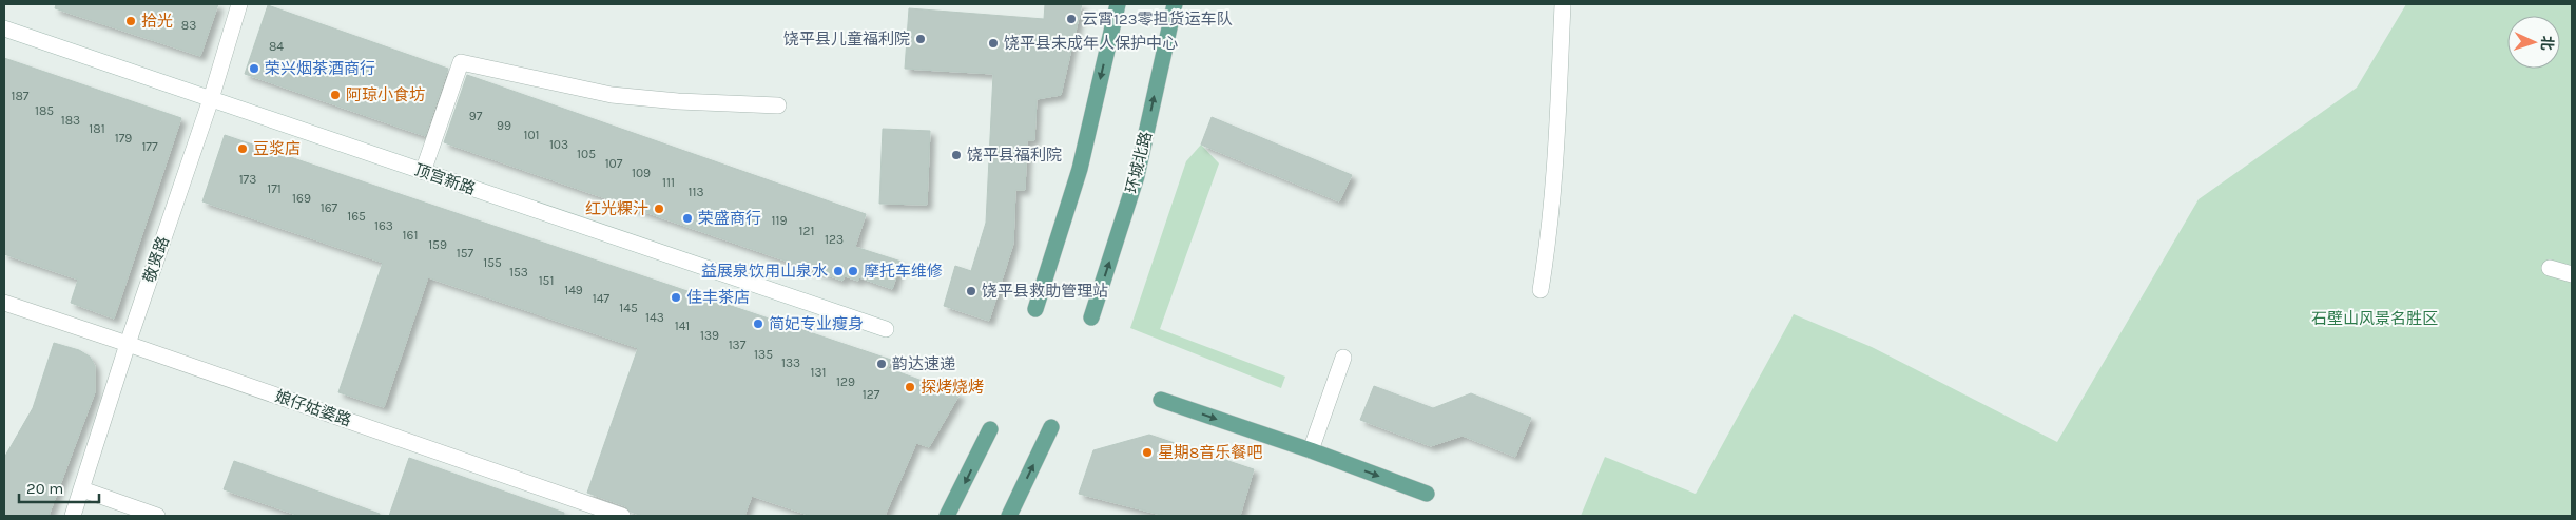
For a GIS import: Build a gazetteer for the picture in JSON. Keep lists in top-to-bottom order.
{
  "streets": {
    "main road": ["环城北路"],
    "street": ["顶宫新路", "敬贤路", "娘仔姑婆路"]
  },
  "crossings": [
    ["顶宫新路", "敬贤路"],
    ["敬贤路", "娘仔姑婆路"]
  ],
  "parks": ["石壁山风景名胜区"],
  "places": [
    "云霄123零担货运车队",
    "拾光",
    "饶平县儿童福利院",
    "饶平县未成年人保护中心",
    "荣兴烟茶酒商行",
    "阿琼小食坊",
    "豆浆店",
    "饶平县福利院",
    "红光粿汁",
    "荣盛商行",
    "益展泉饮用山泉水",
    "摩托车维修",
    "饶平县救助管理站",
    "佳丰茶店",
    "简妃专业瘦身",
    "韵达速递",
    "探烤烧烤",
    "星期8音乐餐吧"
  ],
  "house_numbers": [
    "83",
    "84",
    "187",
    "185",
    "97",
    "183",
    "99",
    "181",
    "101",
    "179",
    "103",
    "177",
    "105",
    "107",
    "109",
    "173",
    "111",
    "171",
    "113",
    "169",
    "167",
    "165",
    "119",
    "163",
    "121",
    "161",
    "123",
    "159",
    "157",
    "155",
    "153",
    "151",
    "149",
    "147",
    "145",
    "143",
    "141",
    "139",
    "137",
    "135",
    "133",
    "131",
    "129",
    "127"
  ],
  "scale_bar": "20 m",
  "north": "right"
}
